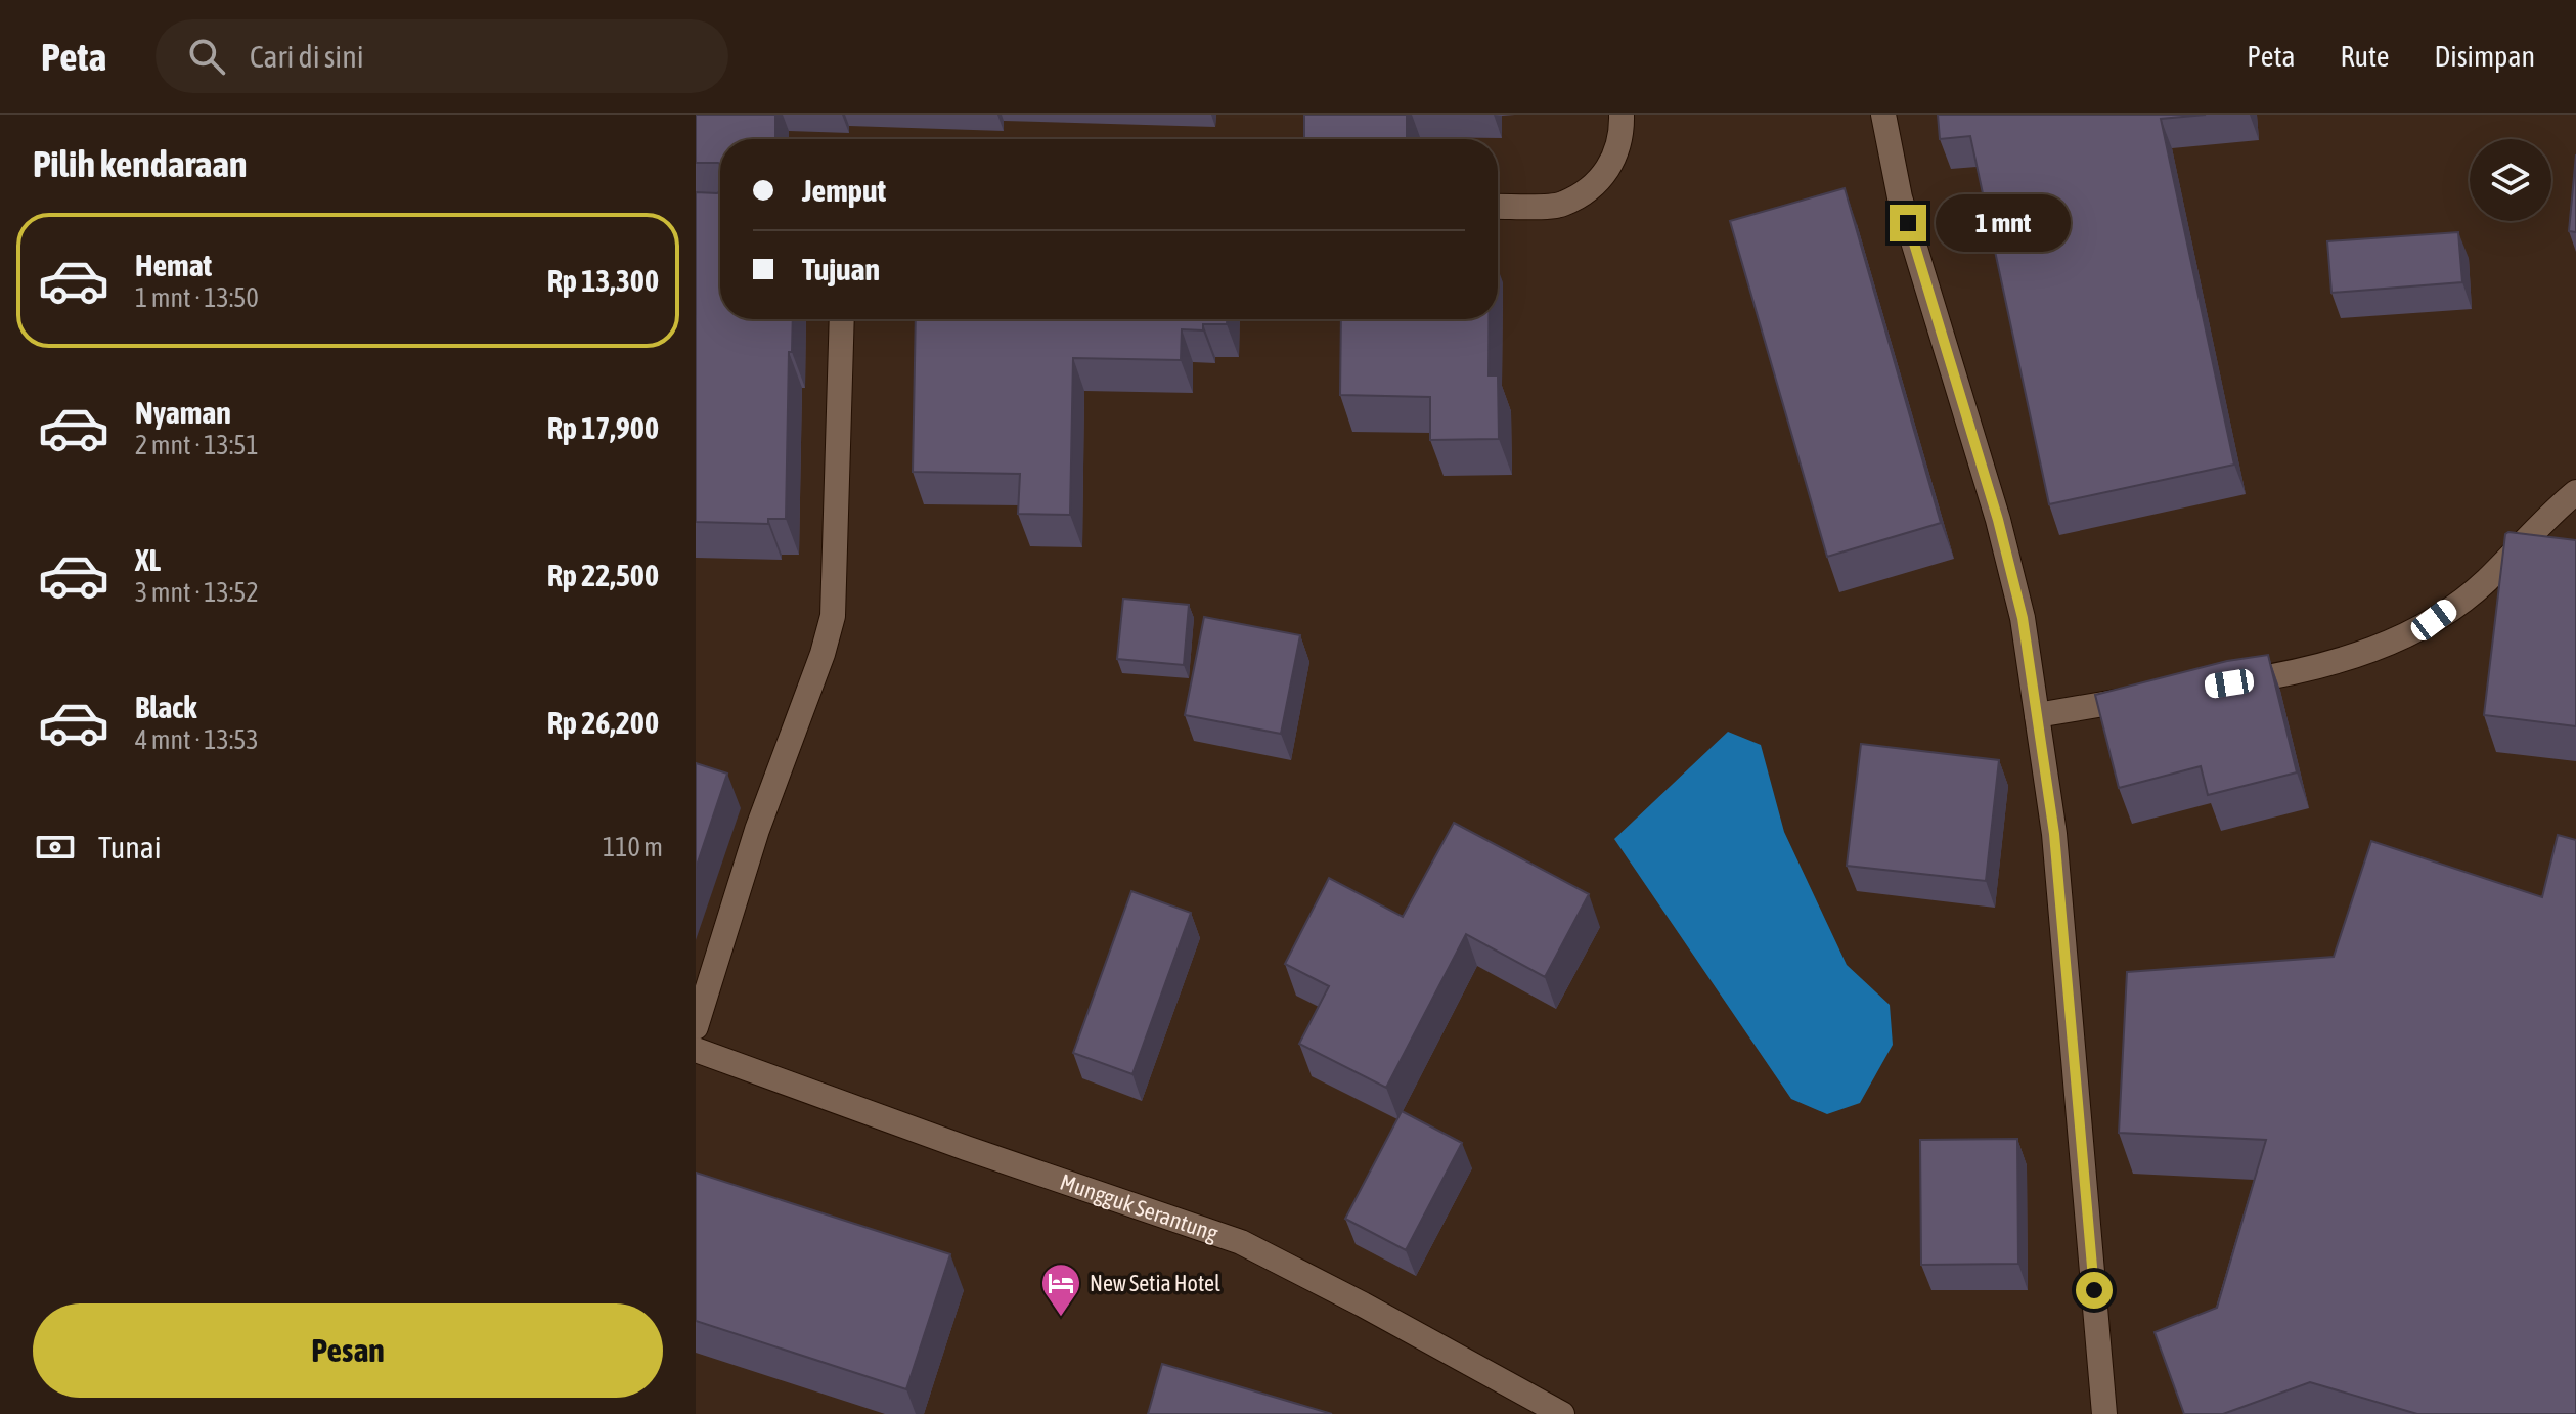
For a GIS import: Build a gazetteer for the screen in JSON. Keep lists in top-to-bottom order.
{
  "streets": {
    "street": ["Mungguk Serantung"]
  },
  "places": {
    "hotel": ["New Setia Hotel"]
  },
  "page": {
    "header": "Peta",
    "search": "Cari di sini",
    "nav": ["Peta", "Rute", "Disimpan"],
    "heading": "Pilih kendaraan",
    "banner": ["Jemput", "Tujuan"],
    "bubble": "1 mnt",
    "list": [
      {
        "name": "Hemat",
        "note": "1 mnt · 13:50",
        "value": "Rp 13,300"
      },
      {
        "name": "Nyaman",
        "note": "2 mnt · 13:51",
        "value": "Rp 17,900"
      },
      {
        "name": "XL",
        "note": "3 mnt · 13:52",
        "value": "Rp 22,500"
      },
      {
        "name": "Black",
        "note": "4 mnt · 13:53",
        "value": "Rp 26,200"
      }
    ],
    "pay": ["Tunai", "110 m"],
    "buttons": "Pesan"
  }
}
